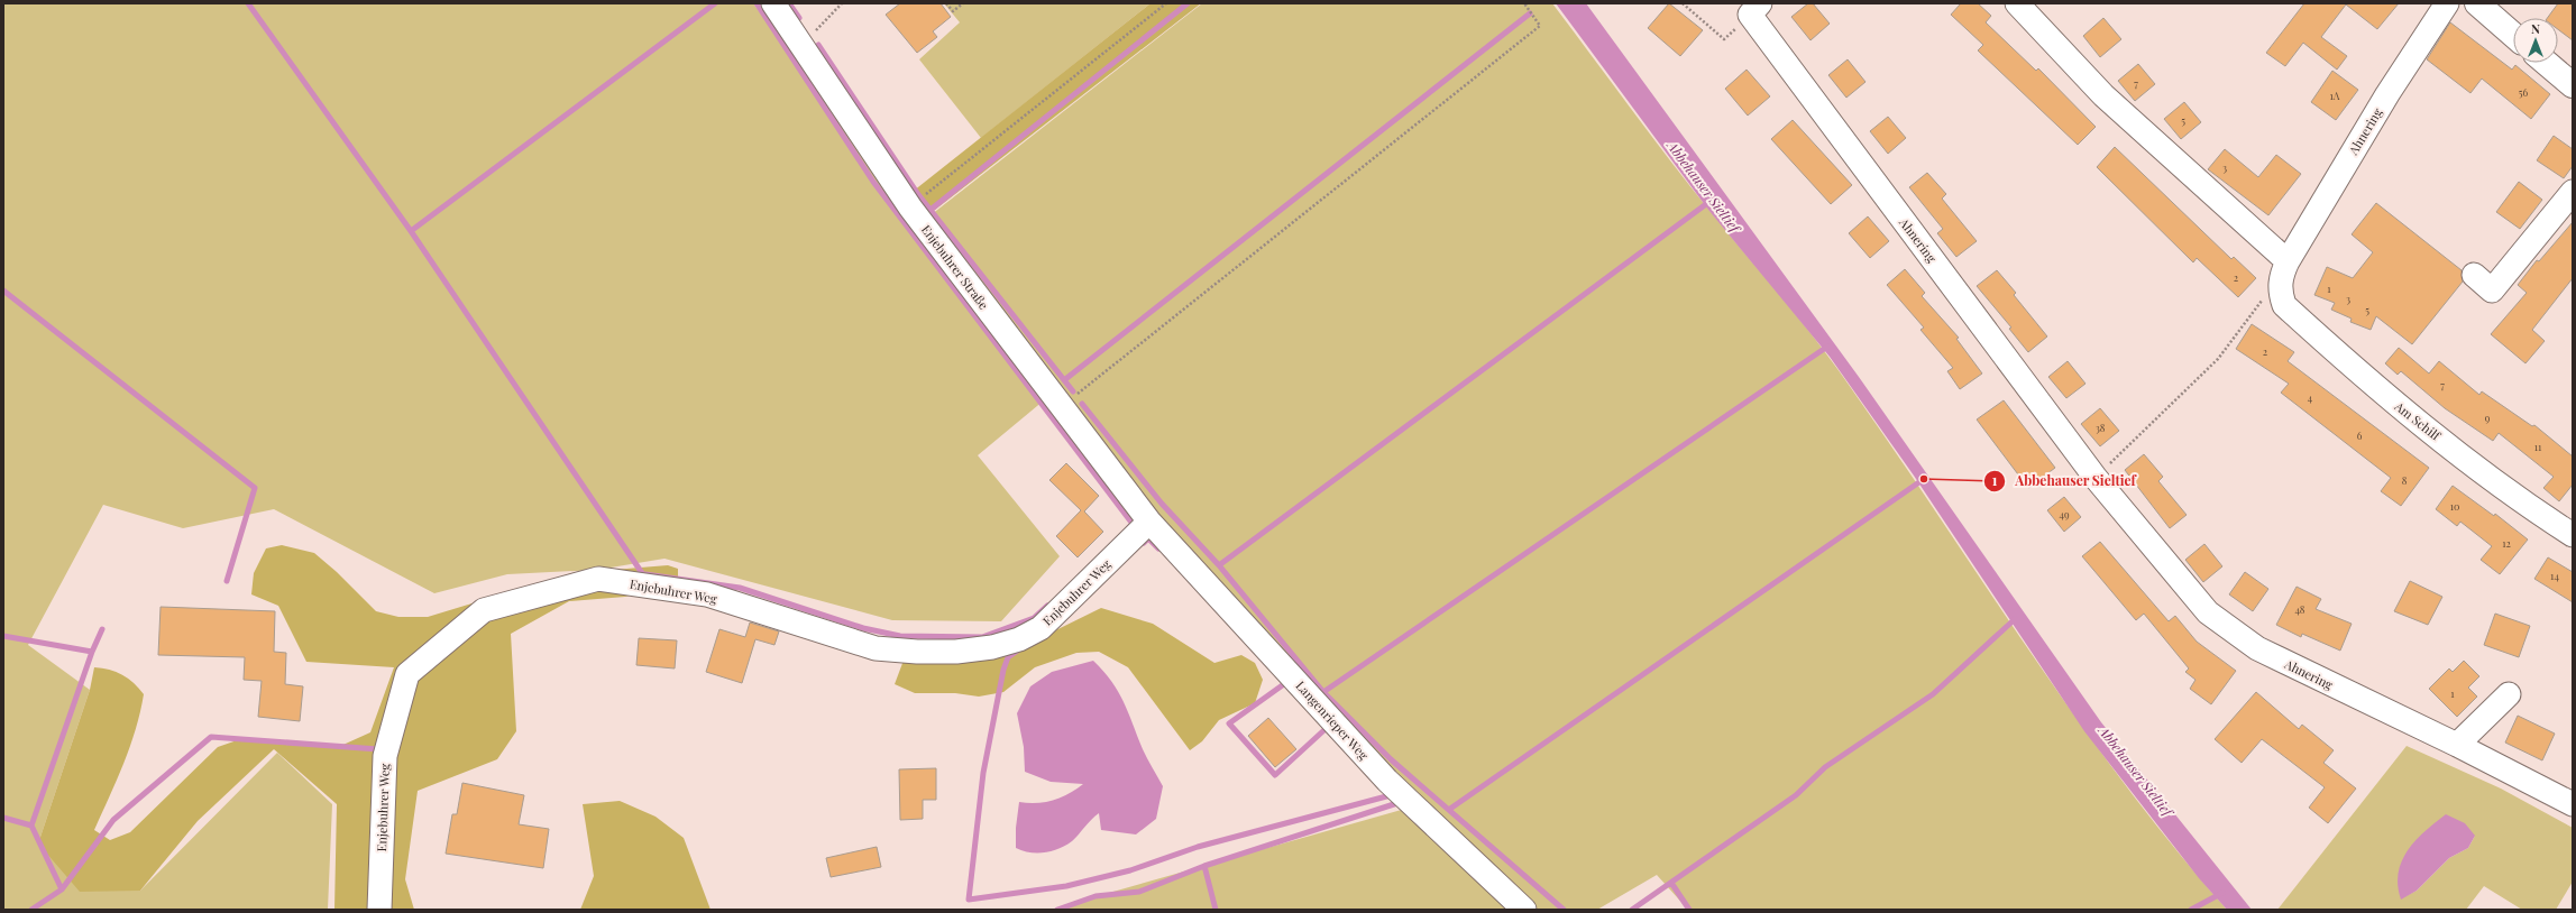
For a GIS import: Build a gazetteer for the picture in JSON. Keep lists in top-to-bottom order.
{
  "streets": {
    "street": [
      "Ahnering",
      "Enjebuhrer Straße",
      "Am Schilf",
      "Enjebuhrer Weg",
      "Langenrieper Weg"
    ]
  },
  "crossings": [
    ["Ahnering", "Am Schilf"],
    ["Enjebuhrer Straße", "Enjebuhrer Weg"],
    ["Enjebuhrer Straße", "Langenrieper Weg"],
    ["Enjebuhrer Weg", "Langenrieper Weg"]
  ],
  "water": ["Abbehauser Sieltief"],
  "places": ["Abbehauser Sieltief"],
  "house_numbers": [
    "7",
    "56",
    "1A",
    "5",
    "3",
    "2",
    "1",
    "3",
    "5",
    "2",
    "7",
    "4",
    "9",
    "38",
    "6",
    "11",
    "8",
    "10",
    "49",
    "12",
    "14",
    "48",
    "1"
  ],
  "north": "top"
}
